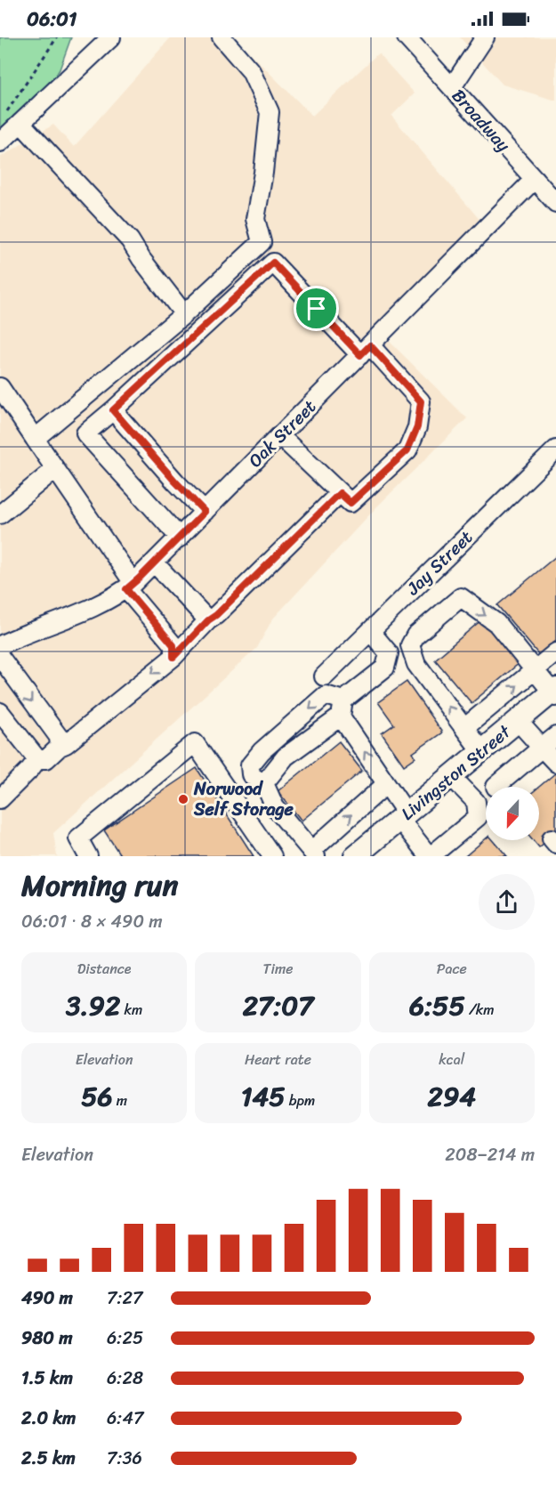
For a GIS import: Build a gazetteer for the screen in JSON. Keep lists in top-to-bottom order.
{
  "streets": {
    "main road": ["Livingston Street"],
    "street": ["Broadway", "Oak Street", "Jay Street"]
  },
  "crossings": [
    ["Broadway", "Oak Street"]
  ],
  "places": ["Norwood Self Storage"],
  "north": "bottom",
  "page": {
    "status": "06:01",
    "heading": ["Morning run", "06:01 · 8 × 490 m"],
    "stats": [
      ["Distance", "3.92 km"],
      ["Time", "27:07"],
      ["Pace", "6:55 /km"],
      ["Elevation", "56 m"],
      ["Heart rate", "145 bpm"],
      ["kcal", "294"]
    ],
    "chart": ["Elevation", "208–214 m"],
    "list": [
      {
        "name": "490 m",
        "note": "7:27"
      },
      {
        "name": "980 m",
        "note": "6:25"
      },
      {
        "name": "1.5 km",
        "note": "6:28"
      },
      {
        "name": "2.0 km",
        "note": "6:47"
      },
      {
        "name": "2.5 km",
        "note": "7:36"
      }
    ]
  }
}
